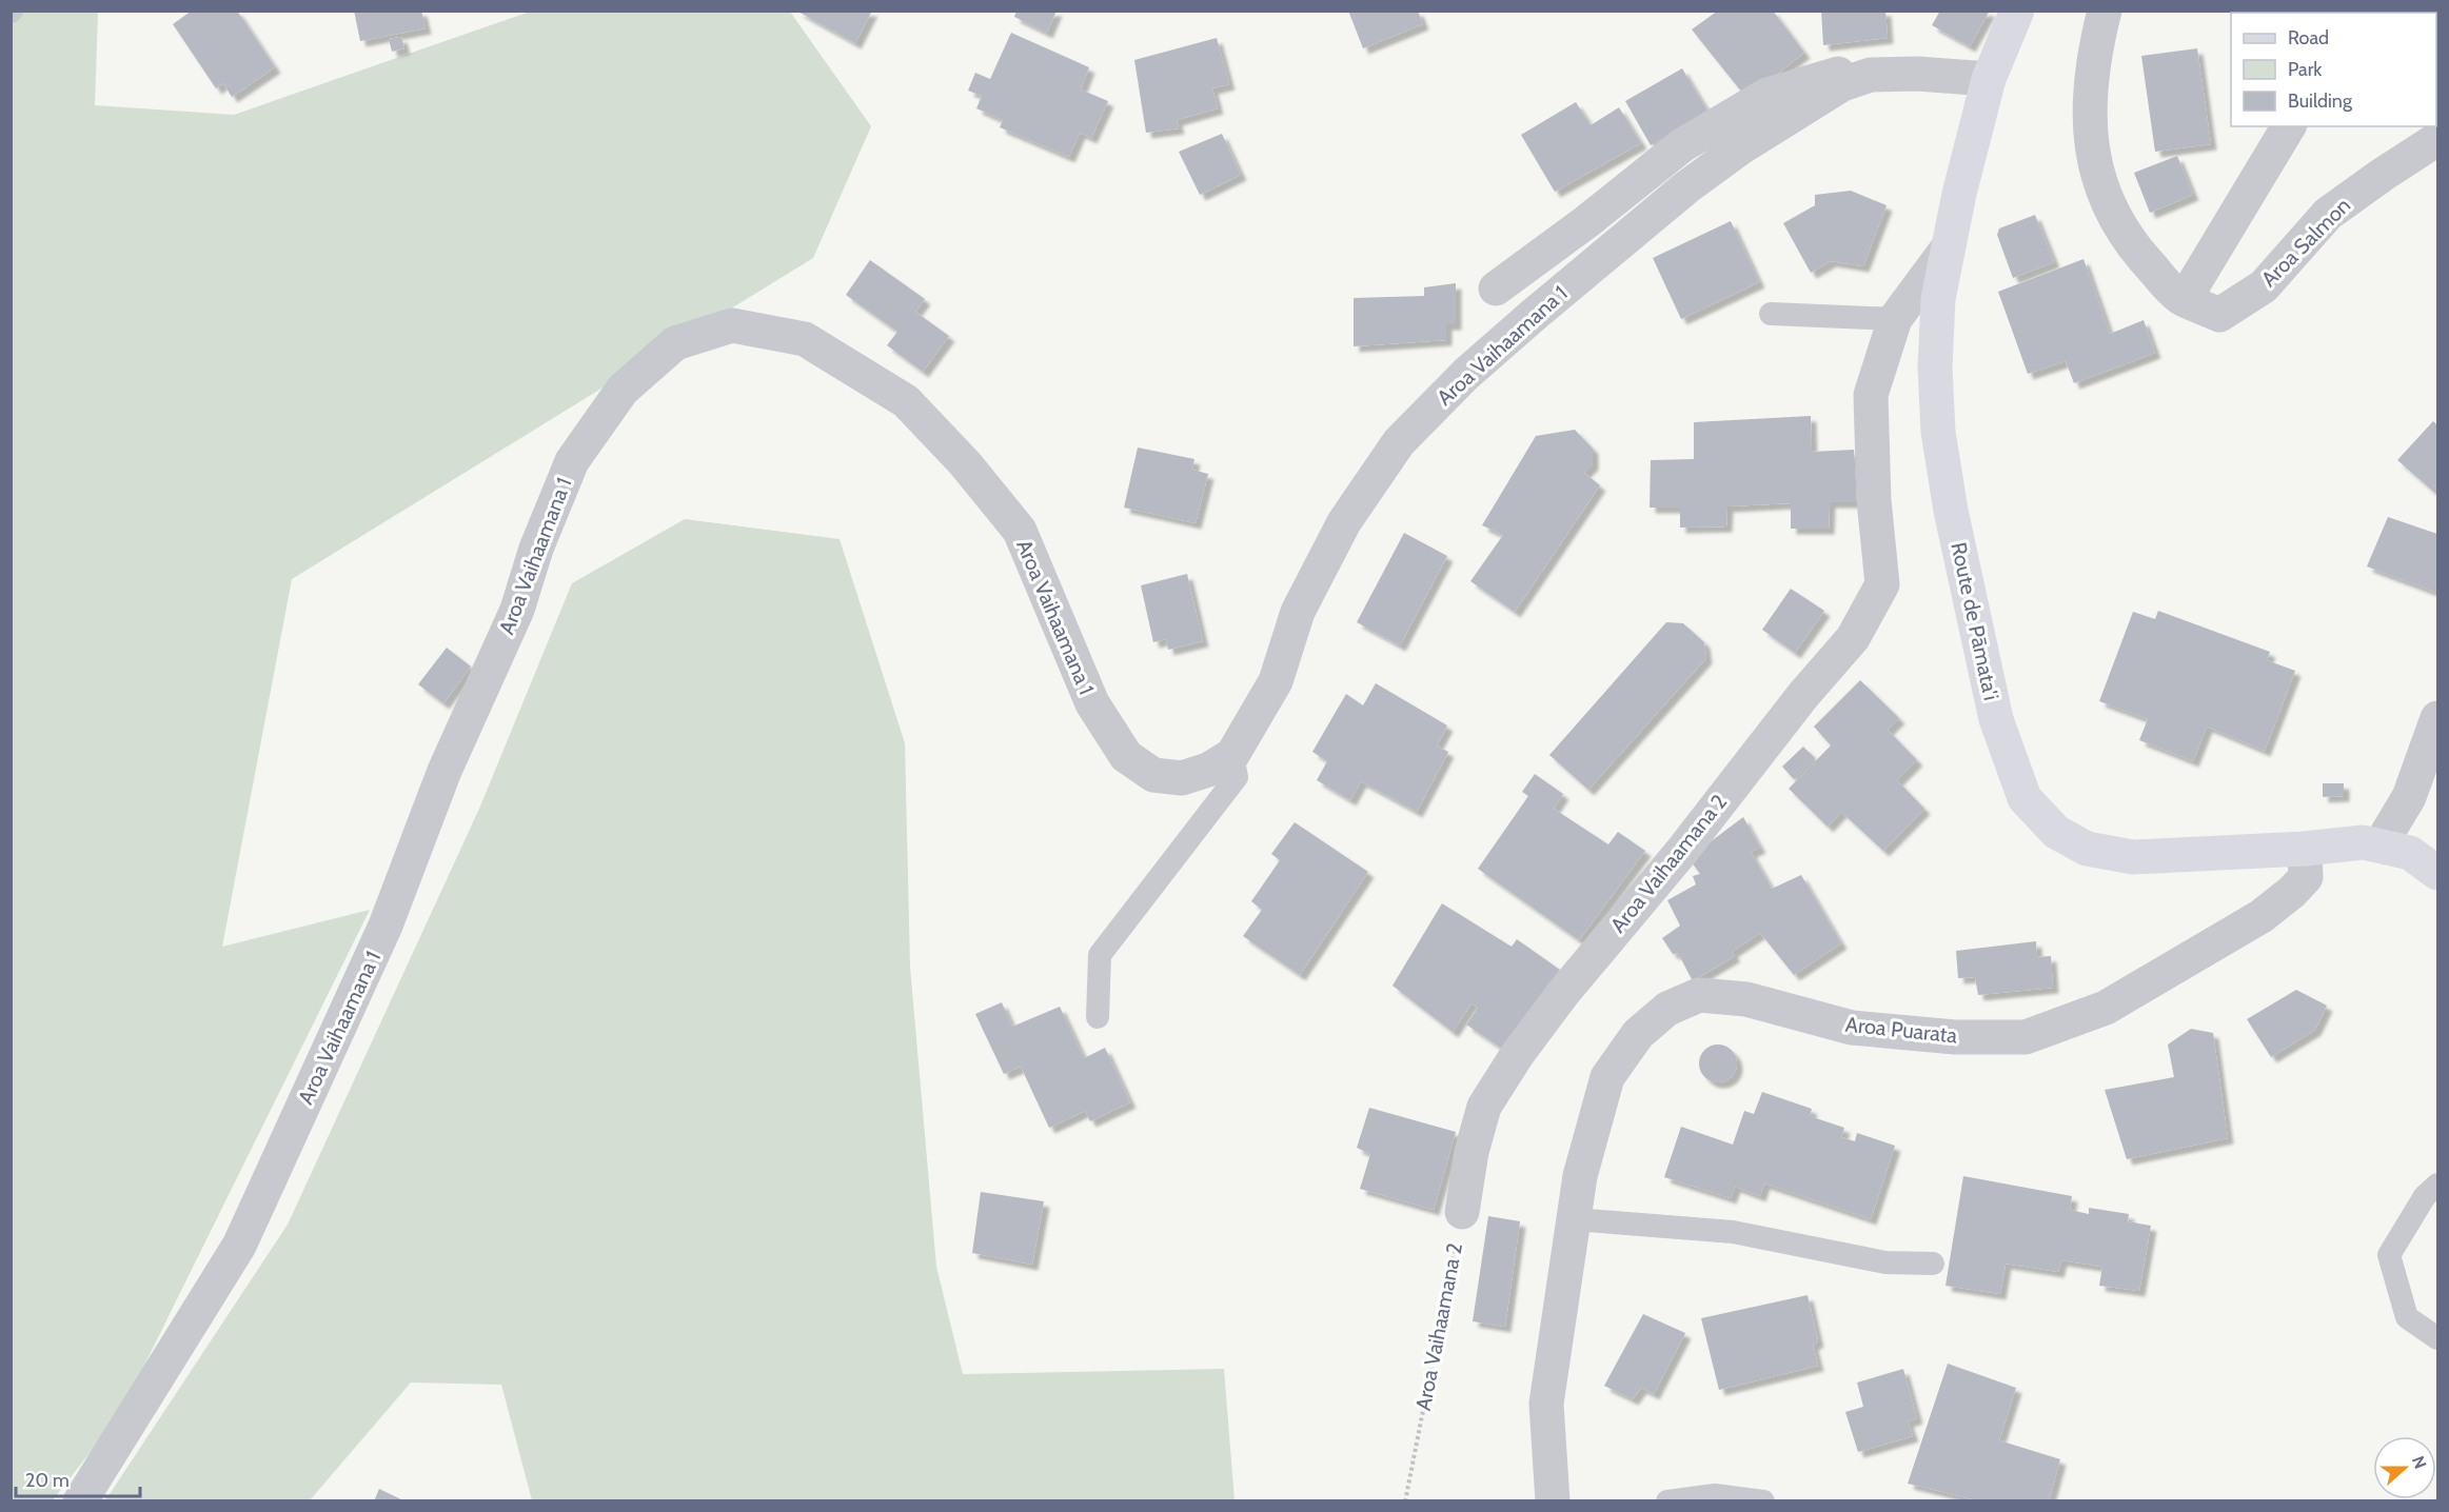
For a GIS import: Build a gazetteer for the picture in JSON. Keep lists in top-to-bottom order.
{
  "streets": {
    "main road": ["Route de Pāmata'i"],
    "street": [
      "Aroa Salmon",
      "Aroa Vaihaamana 1",
      "Aroa Vaihaamana 2",
      "Aroa Puarata"
    ]
  },
  "crossings": [
    ["Aroa Vaihaamana 1", "Route de Pāmata'i"],
    ["Route de Pāmata'i", "Aroa Vaihaamana 2"],
    ["Route de Pāmata'i", "Aroa Puarata"]
  ],
  "legend": ["Road", "Park", "Building"],
  "scale_bar": "20 m",
  "north": "right"
}
